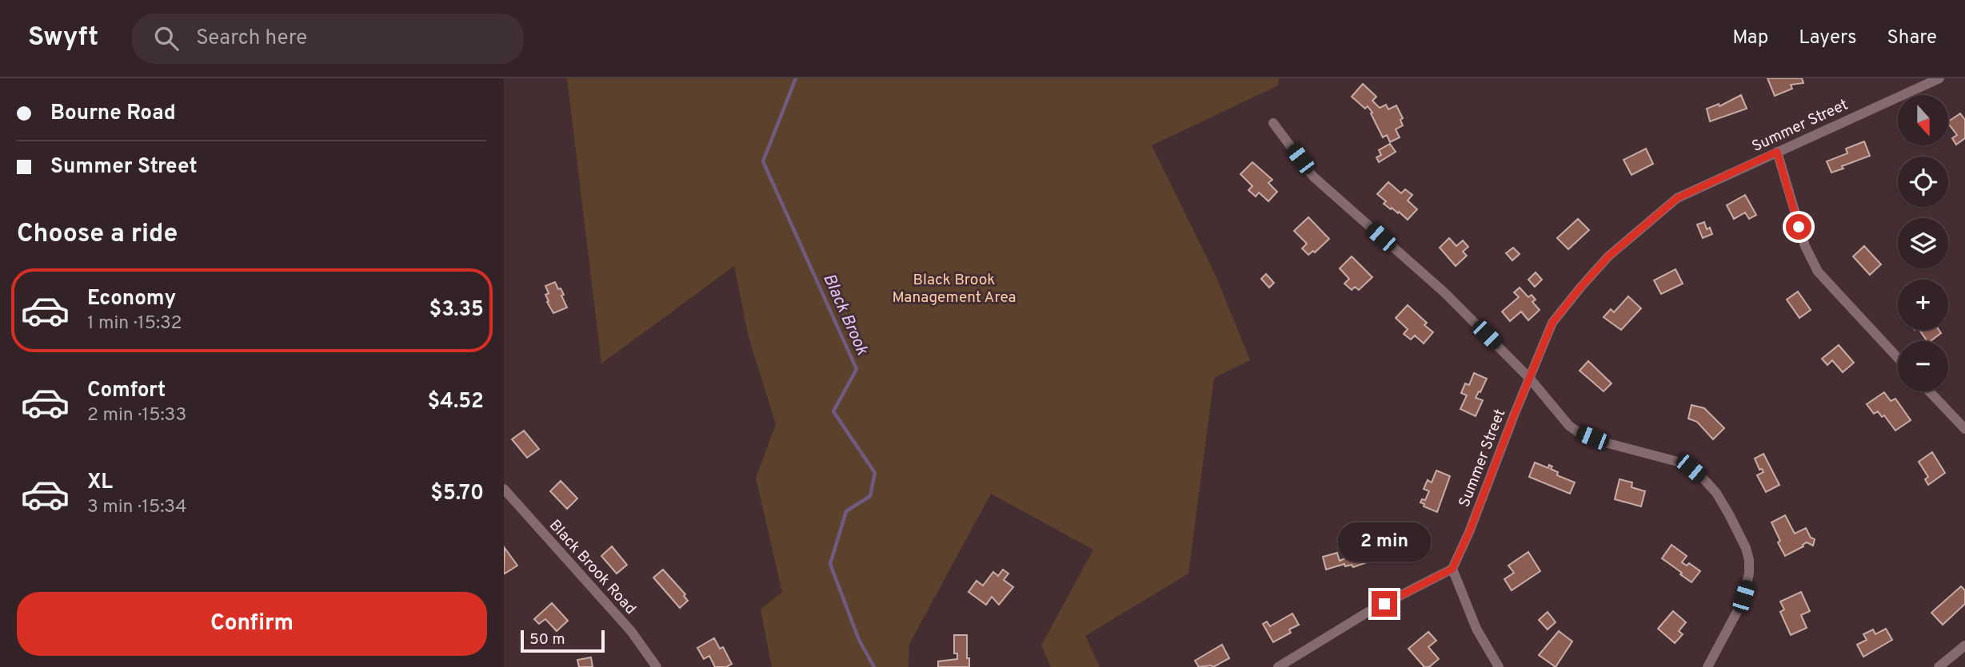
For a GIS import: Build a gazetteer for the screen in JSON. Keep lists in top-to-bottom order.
{
  "streets": {
    "street": ["Summer Street", "Black Brook Road"]
  },
  "water": ["Black Brook"],
  "parks": ["Black Brook Management Area"],
  "scale_bar": "50 m",
  "north": "bottom",
  "page": {
    "header": "Swyft",
    "search": "Search here",
    "nav": ["Map", "Layers", "Share"],
    "banner": ["Bourne Road", "Summer Street"],
    "map_buttons": ["+", "−"],
    "heading": "Choose a ride",
    "list": [
      {
        "name": "Economy",
        "note": "1 min · 15:32",
        "value": "$3.35"
      },
      {
        "name": "Comfort",
        "note": "2 min · 15:33",
        "value": "$4.52"
      },
      {
        "name": "XL",
        "note": "3 min · 15:34",
        "value": "$5.70"
      }
    ],
    "bubble": "2 min",
    "buttons": "Confirm",
    "scale": "50 m"
  }
}
